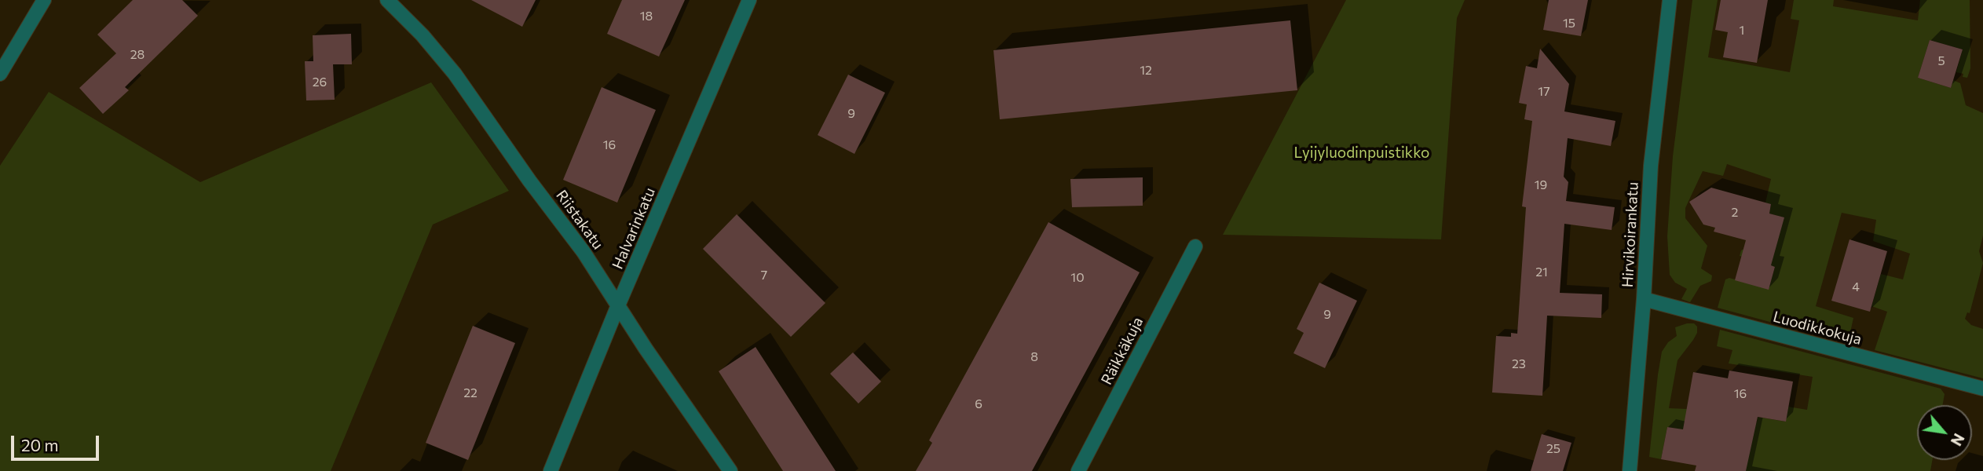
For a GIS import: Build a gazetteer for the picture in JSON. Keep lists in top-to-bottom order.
{
  "streets": {
    "street": [
      "Riistakatu",
      "Halvarinkatu",
      "Hirvikoirankatu",
      "Luodikkokuja",
      "Räikkäkuja"
    ]
  },
  "crossings": [
    ["Riistakatu", "Halvarinkatu"],
    ["Hirvikoirankatu", "Luodikkokuja"]
  ],
  "parks": ["Lyijyluodinpuistikko"],
  "house_numbers": [
    "18",
    "15",
    "1",
    "28",
    "5",
    "12",
    "26",
    "17",
    "9",
    "16",
    "19",
    "2",
    "21",
    "7",
    "10",
    "4",
    "9",
    "8",
    "23",
    "22",
    "16",
    "6",
    "25"
  ],
  "scale_bar": "20 m",
  "north": "bottom right"
}
